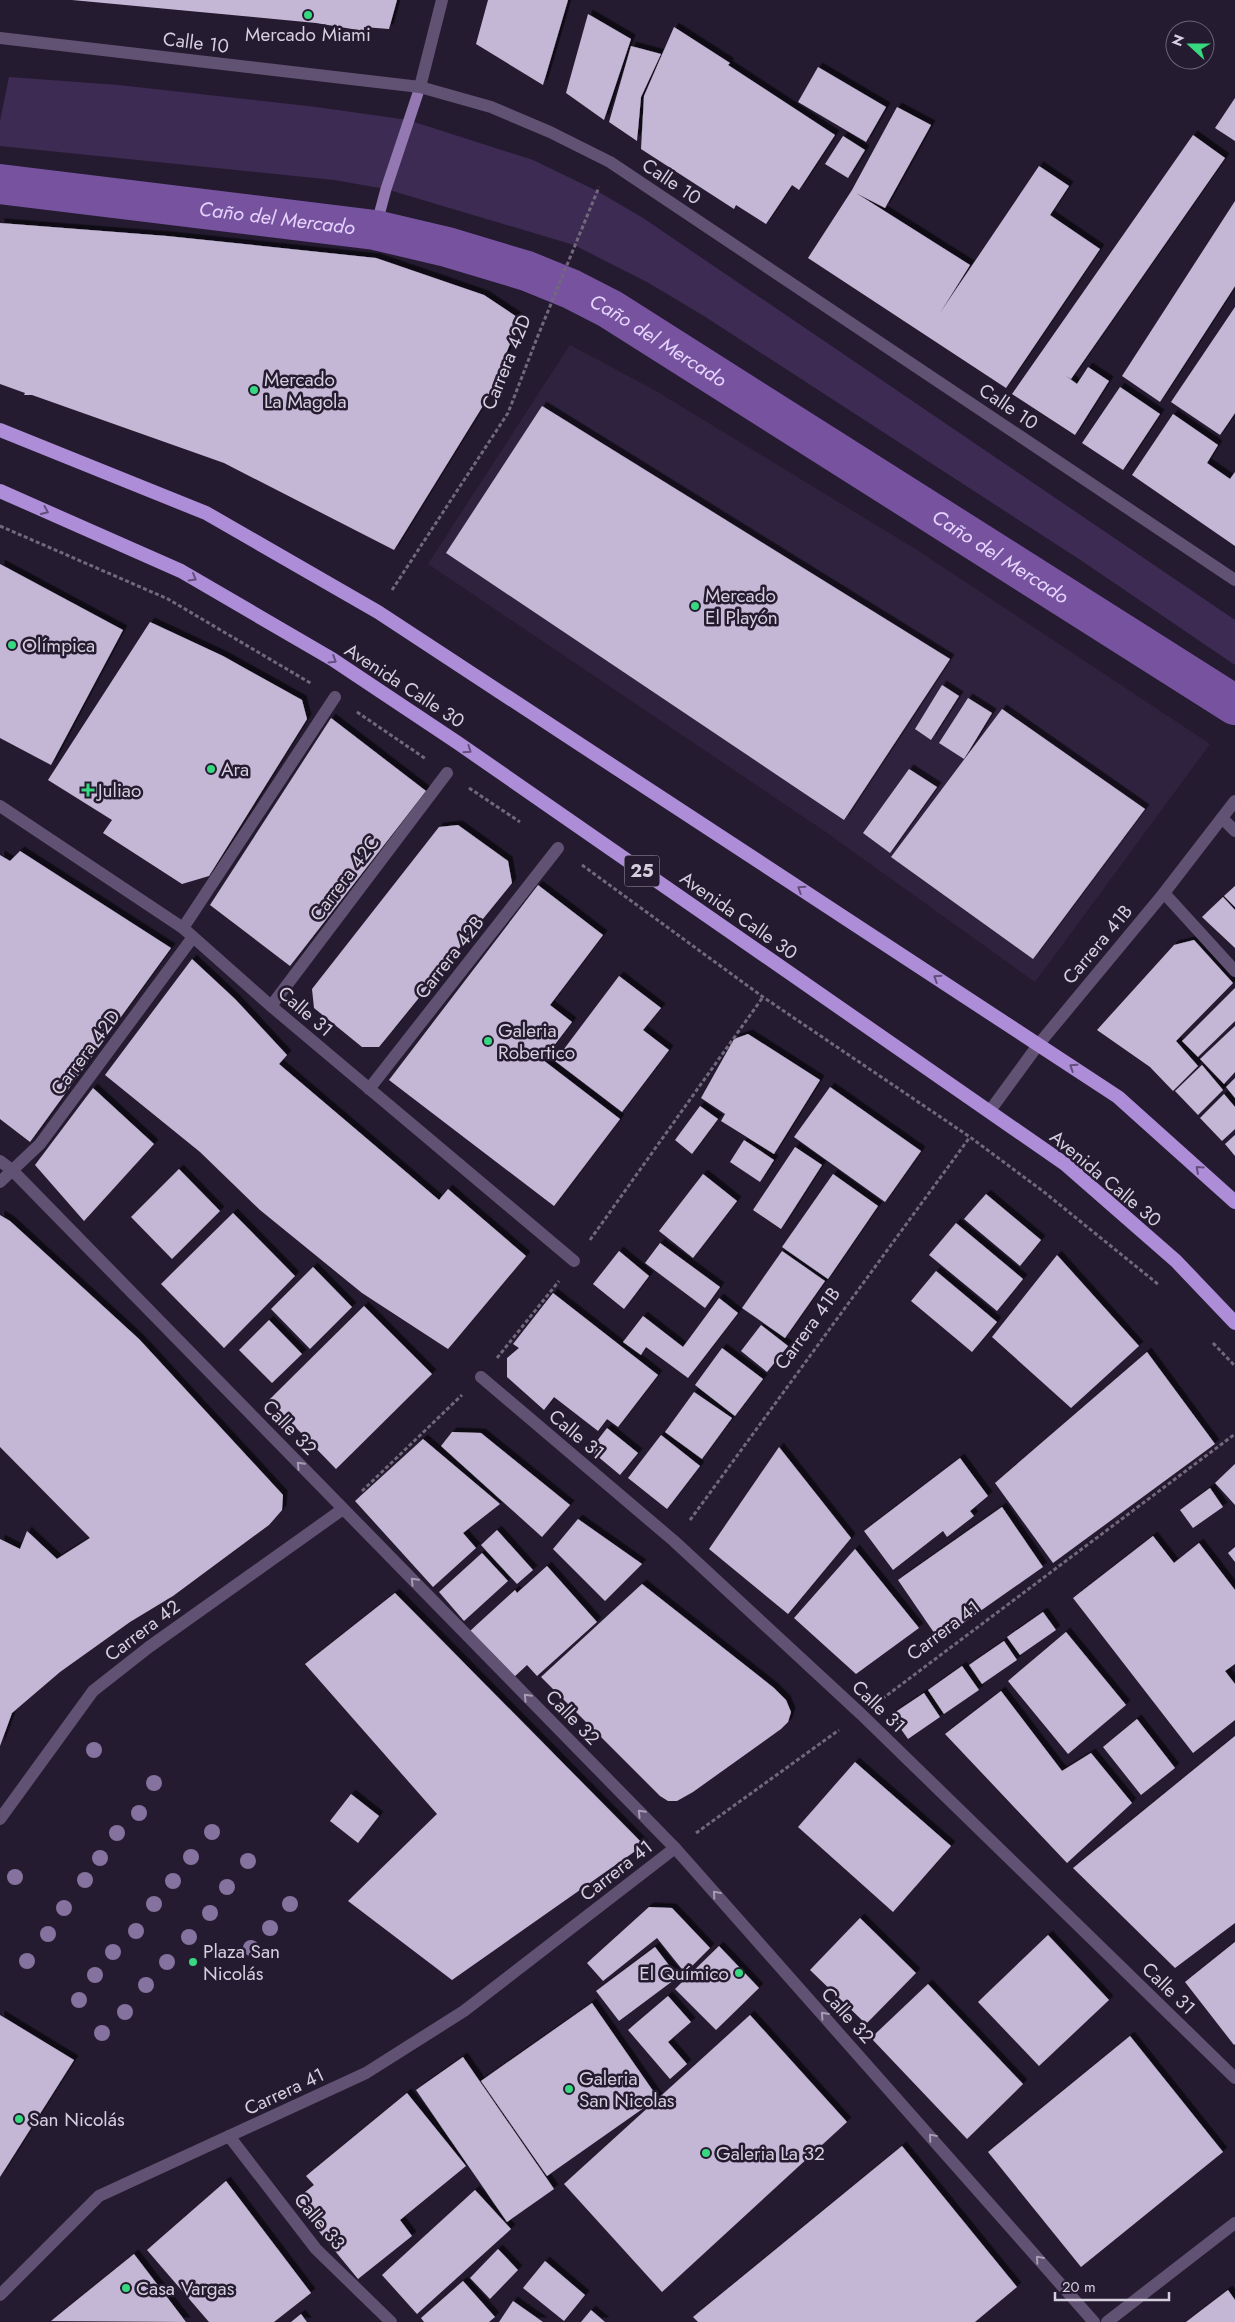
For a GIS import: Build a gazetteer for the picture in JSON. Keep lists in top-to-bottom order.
{
  "streets": {
    "highway": ["Avenida Calle 30", "25"],
    "street": [
      "Calle 10",
      "Carrera 42D",
      "Carrera 42C",
      "Carrera 41B",
      "Carrera 42B",
      "Calle 31",
      "Calle 32",
      "Carrera 42",
      "Carrera 41",
      "Calle 33"
    ]
  },
  "crossings": [
    ["Calle 10", "Carrera 42D"],
    ["Carrera 42D", "Calle 31"],
    ["Carrera 42D", "Calle 32"],
    ["Avenida Calle 30", "Carrera 41B"],
    ["Carrera 42C", "Calle 31"],
    ["Carrera 41B", "Calle 31"],
    ["Carrera 42B", "Calle 31"],
    ["Calle 31", "Carrera 41"],
    ["Calle 32", "Carrera 42"],
    ["Calle 32", "Carrera 41"],
    ["Carrera 41", "Calle 33"]
  ],
  "one_way": ["Calle 32"],
  "water": ["Caño del Mercado"],
  "places": {
    "other": [
      "Mercado Miami",
      "Mercado La Magola",
      "Mercado El Playón",
      "Olímpica",
      "Ara",
      "Galeria Robertico",
      "Plaza San Nicolás",
      "El Químico",
      "Galeria San Nicolas",
      "San Nicolás",
      "Galeria La 32",
      "Casa Vargas"
    ],
    "health": ["Juliao"]
  },
  "scale_bar": "20 m",
  "north": "left"
}
